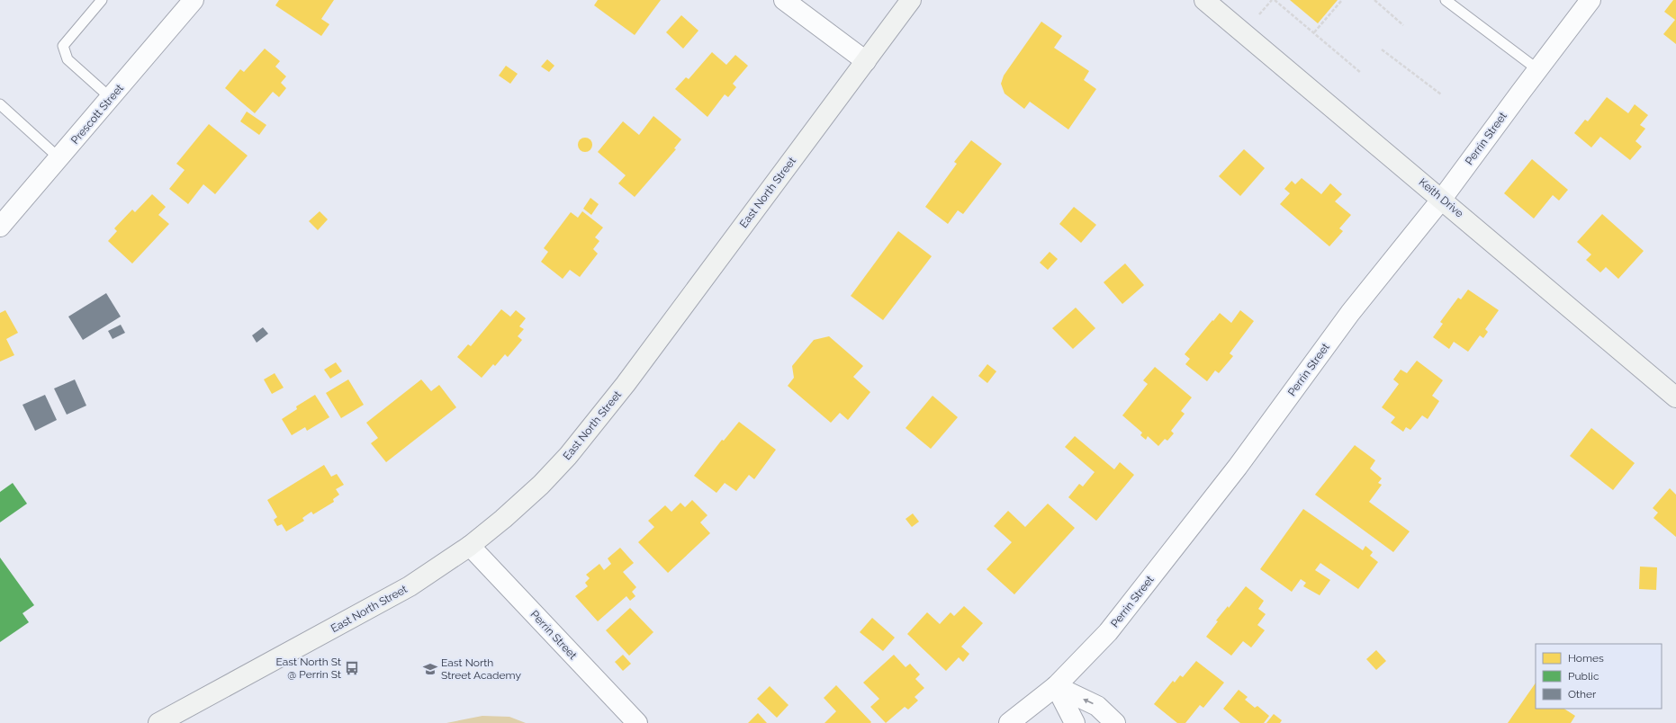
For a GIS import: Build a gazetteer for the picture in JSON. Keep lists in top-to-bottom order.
{
  "streets": {
    "main road": ["East North Street", "Keith Drive"],
    "street": ["Prescott Street", "Perrin Street"]
  },
  "crossings": [
    ["Perrin Street", "East North Street"],
    ["Perrin Street", "Keith Drive"]
  ],
  "places": {
    "bus stop": ["East North St @ Perrin St"],
    "school or university": ["East North Street Academy"]
  },
  "legend": ["Homes", "Public", "Other"]
}
